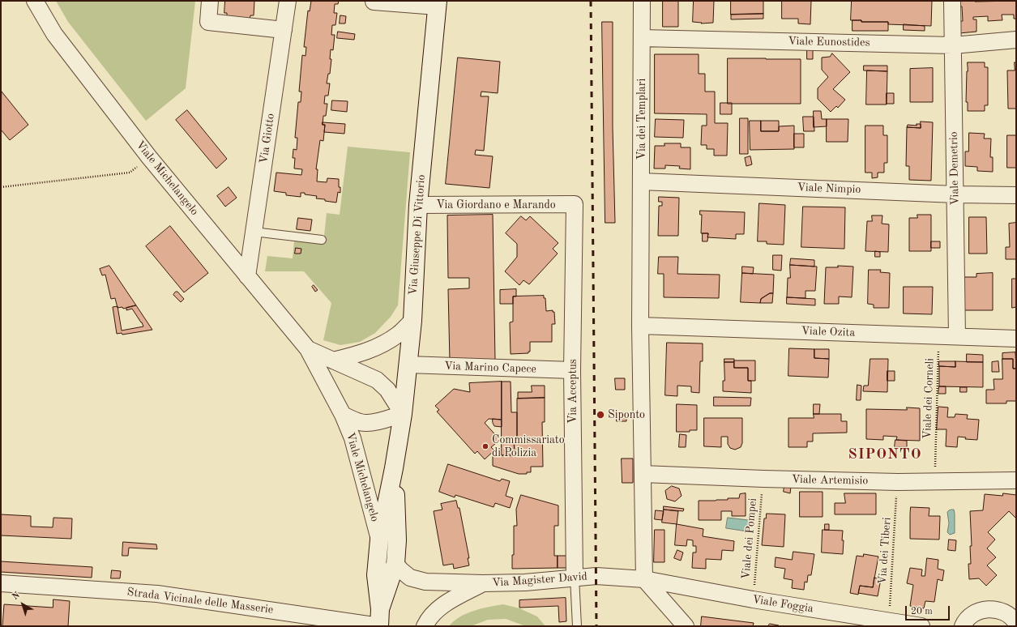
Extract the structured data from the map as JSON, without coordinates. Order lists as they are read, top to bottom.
{
  "streets": {
    "main road": ["Via Giuseppe Di Vittorio"],
    "street": [
      "Viale Eunostides",
      "Via dei Templari",
      "Via Giotto",
      "Viale Demetrio",
      "Viale Michelangelo",
      "Viale Nimpio",
      "Via Giordano e Marando",
      "Viale Ozita",
      "Via Marino Capece",
      "Via Acceptus",
      "Viale Artemisio",
      "Via Magister David",
      "Strada Vicinale delle Masserie",
      "Viale Foggia"
    ],
    "path": ["Viale dei Corneli", "Viale dei Pompei", "Via dei Tiberi"]
  },
  "crossings": [
    ["Viale Eunostides", "Via dei Templari"],
    ["Viale Eunostides", "Viale Demetrio"],
    ["Via dei Templari", "Viale Nimpio"],
    ["Via dei Templari", "Viale Ozita"],
    ["Via dei Templari", "Viale Artemisio"],
    ["Via dei Templari", "Via Magister David"],
    ["Via dei Templari", "Viale Foggia"],
    ["Via Giotto", "Viale Michelangelo"],
    ["Viale Demetrio", "Viale Nimpio"],
    ["Viale Demetrio", "Viale Ozita"],
    ["Viale Michelangelo", "Via Giuseppe Di Vittorio"],
    ["Via Giordano e Marando", "Via Giuseppe Di Vittorio"],
    ["Via Giordano e Marando", "Via Acceptus"],
    ["Via Giuseppe Di Vittorio", "Via Marino Capece"],
    ["Via Giuseppe Di Vittorio", "Via Magister David"],
    ["Via Giuseppe Di Vittorio", "Strada Vicinale delle Masserie"],
    ["Viale Ozita", "Viale dei Corneli"],
    ["Via Marino Capece", "Via Acceptus"],
    ["Via Acceptus", "Via Magister David"],
    ["Viale dei Corneli", "Viale Artemisio"],
    ["Viale Artemisio", "Viale dei Pompei"],
    ["Viale Artemisio", "Via dei Tiberi"],
    ["Viale dei Pompei", "Viale Foggia"],
    ["Via dei Tiberi", "Viale Foggia"],
    ["Via Magister David", "Viale Foggia"]
  ],
  "districts": ["SIPONTO"],
  "places": ["Siponto", "Commissariato di Polizia"],
  "scale_bar": "20 m",
  "north": "top left"
}
